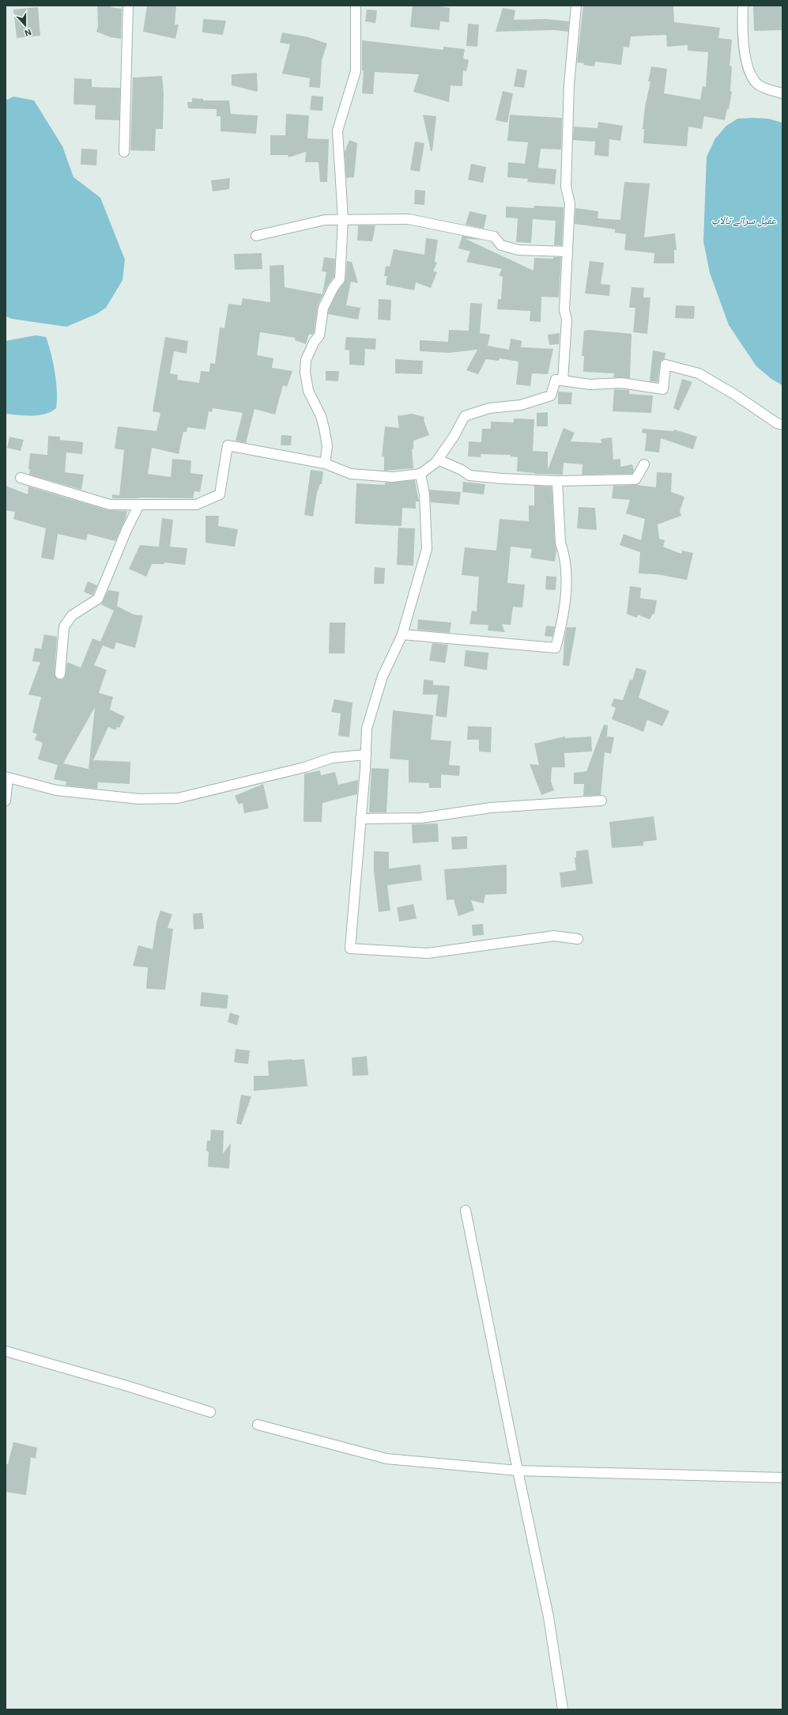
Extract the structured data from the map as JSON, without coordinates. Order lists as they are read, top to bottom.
{
  "water": ["عقیل سرائے تالاب"],
  "north": "bottom"
}
